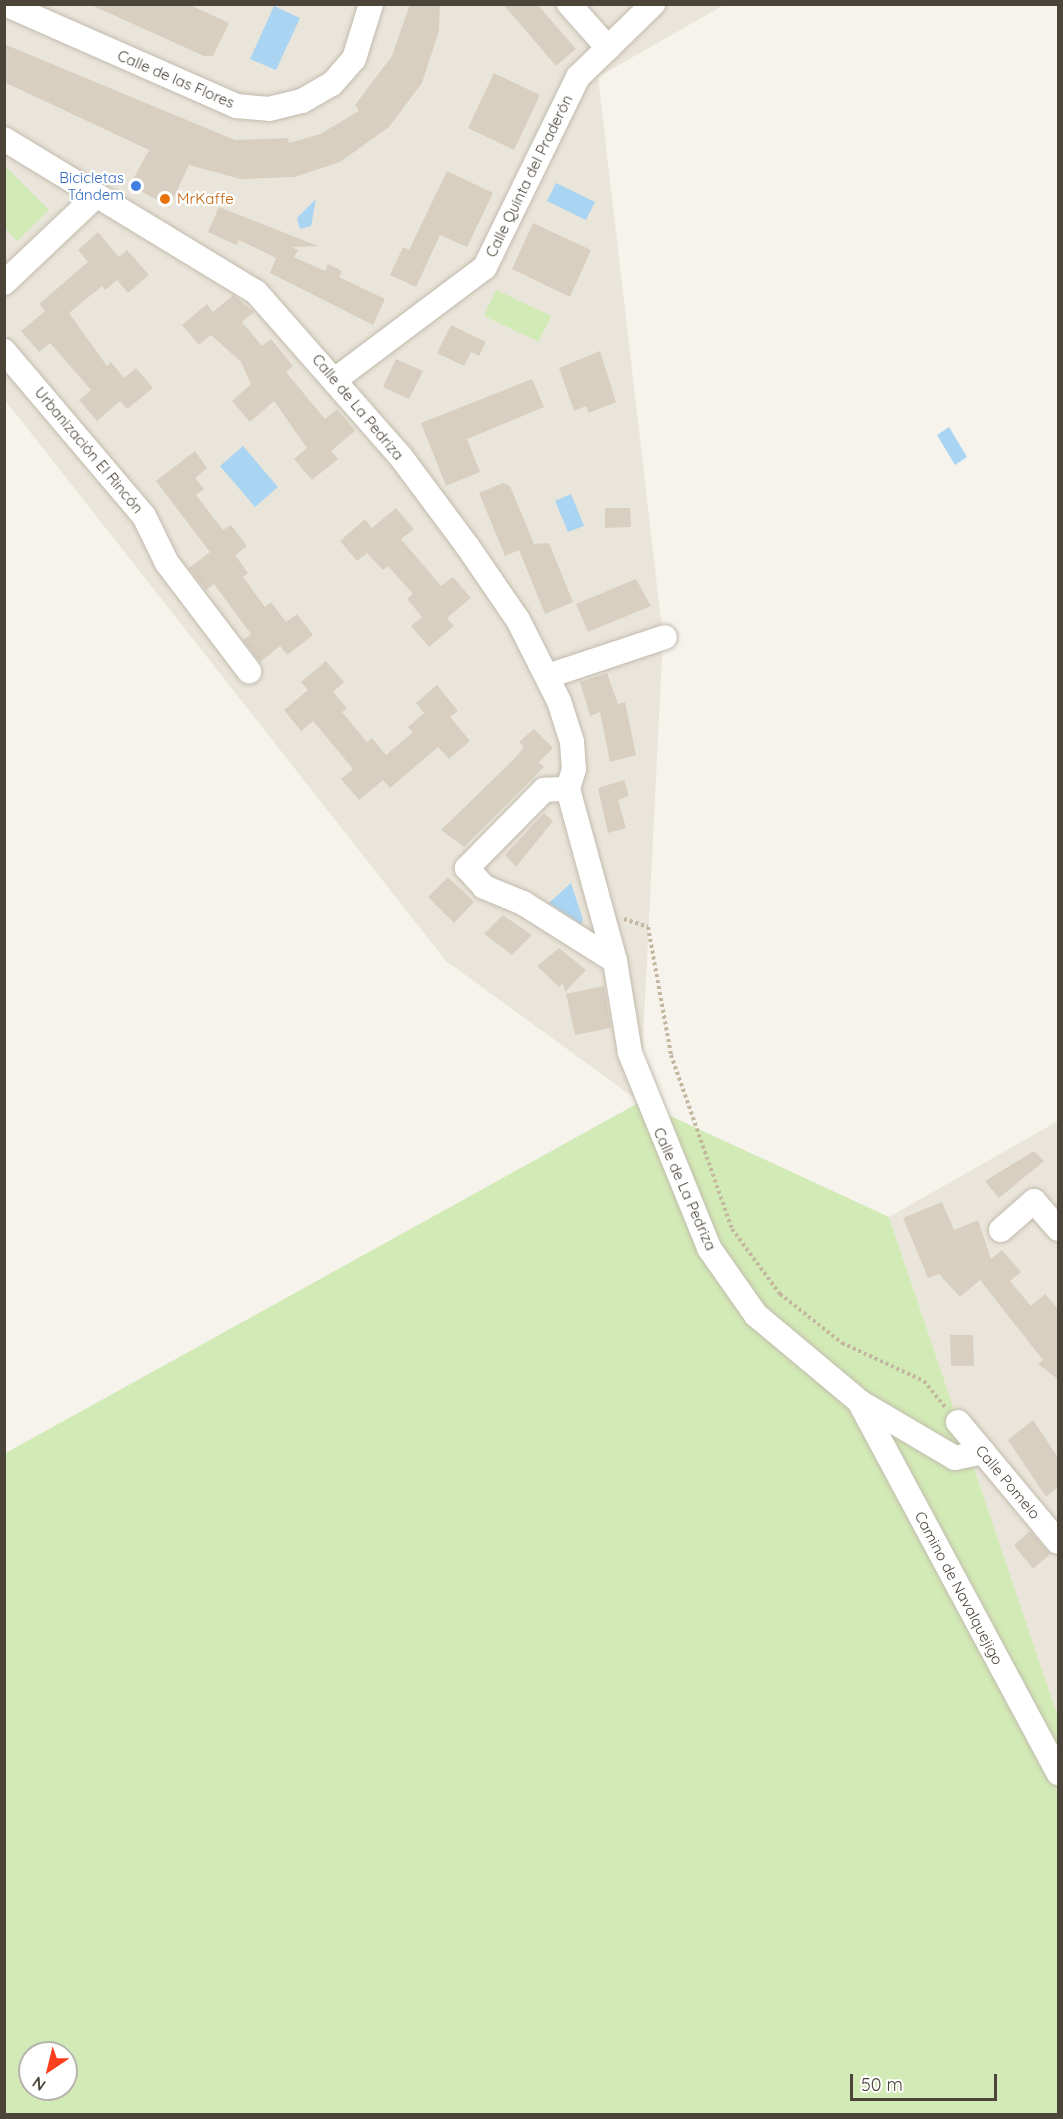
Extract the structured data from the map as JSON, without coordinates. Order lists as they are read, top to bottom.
{
  "streets": {
    "street": [
      "Calle de las Flores",
      "Calle Quinta del Praderón",
      "Calle de La Pedriza",
      "Urbanización El Rincón",
      "Calle Pomelo",
      "Camino de Navalquejigo"
    ]
  },
  "crossings": [
    ["Calle Quinta del Praderón", "Calle de La Pedriza"],
    ["Calle de La Pedriza", "Calle Pomelo"],
    ["Calle de La Pedriza", "Camino de Navalquejigo"]
  ],
  "places": ["Bicicletas Tándem", "MrKaffe"],
  "scale_bar": "50 m",
  "north": "bottom left"
}
